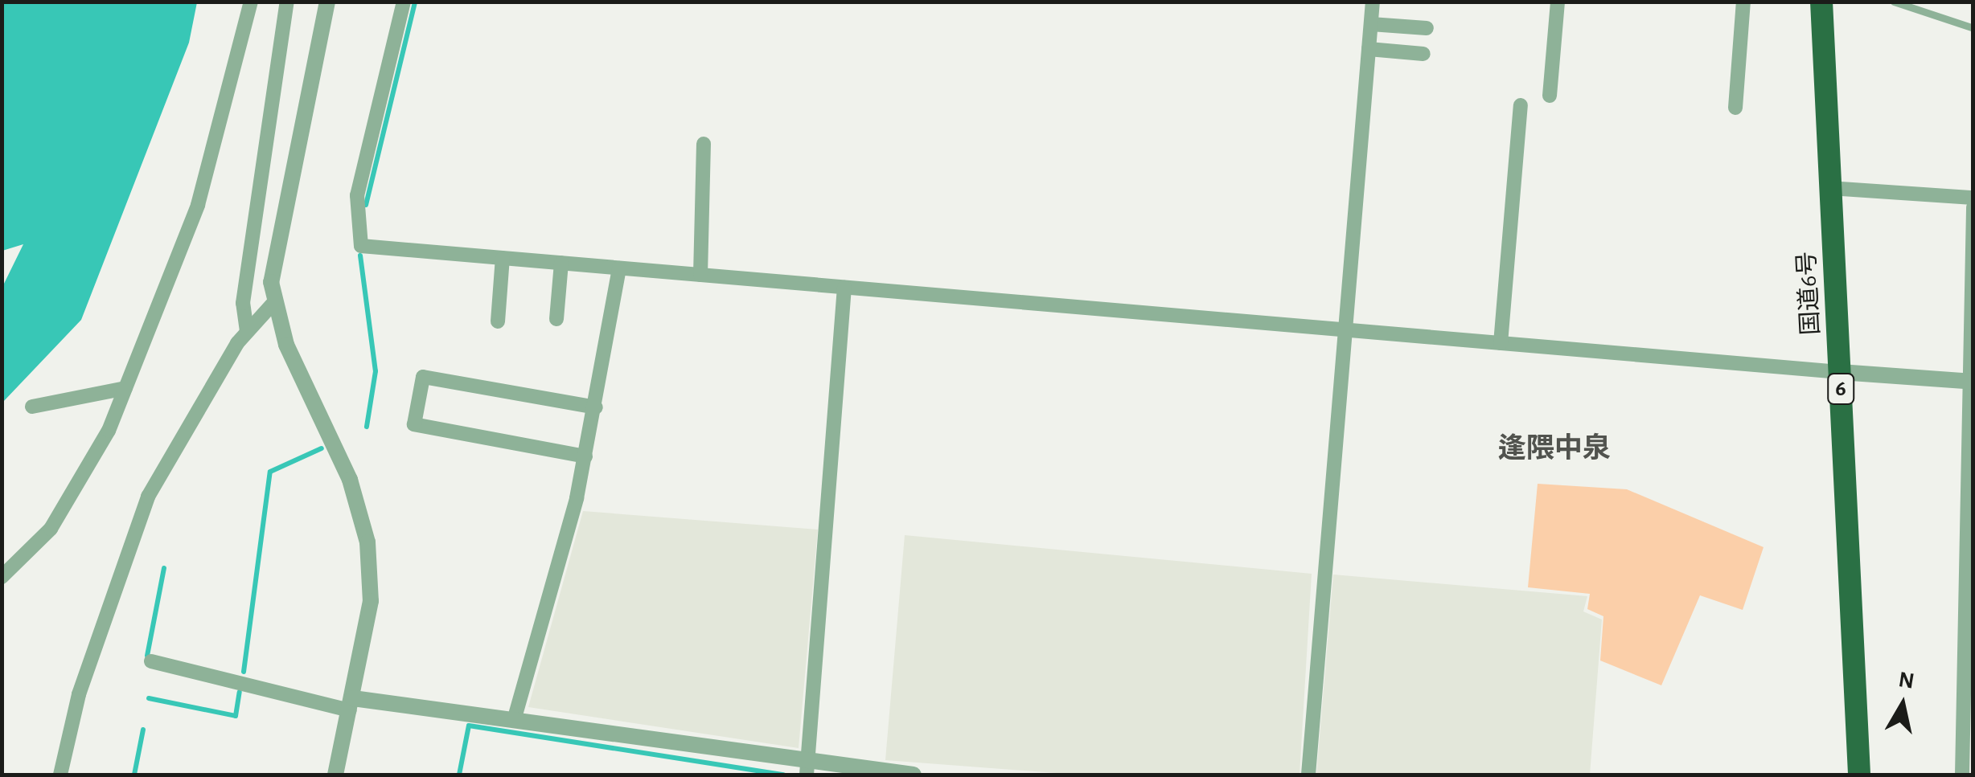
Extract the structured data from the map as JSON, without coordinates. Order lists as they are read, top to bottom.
{
  "streets": {
    "highway": ["国道6号", "6"]
  },
  "districts": ["逢隈中泉"],
  "north": "top"
}
